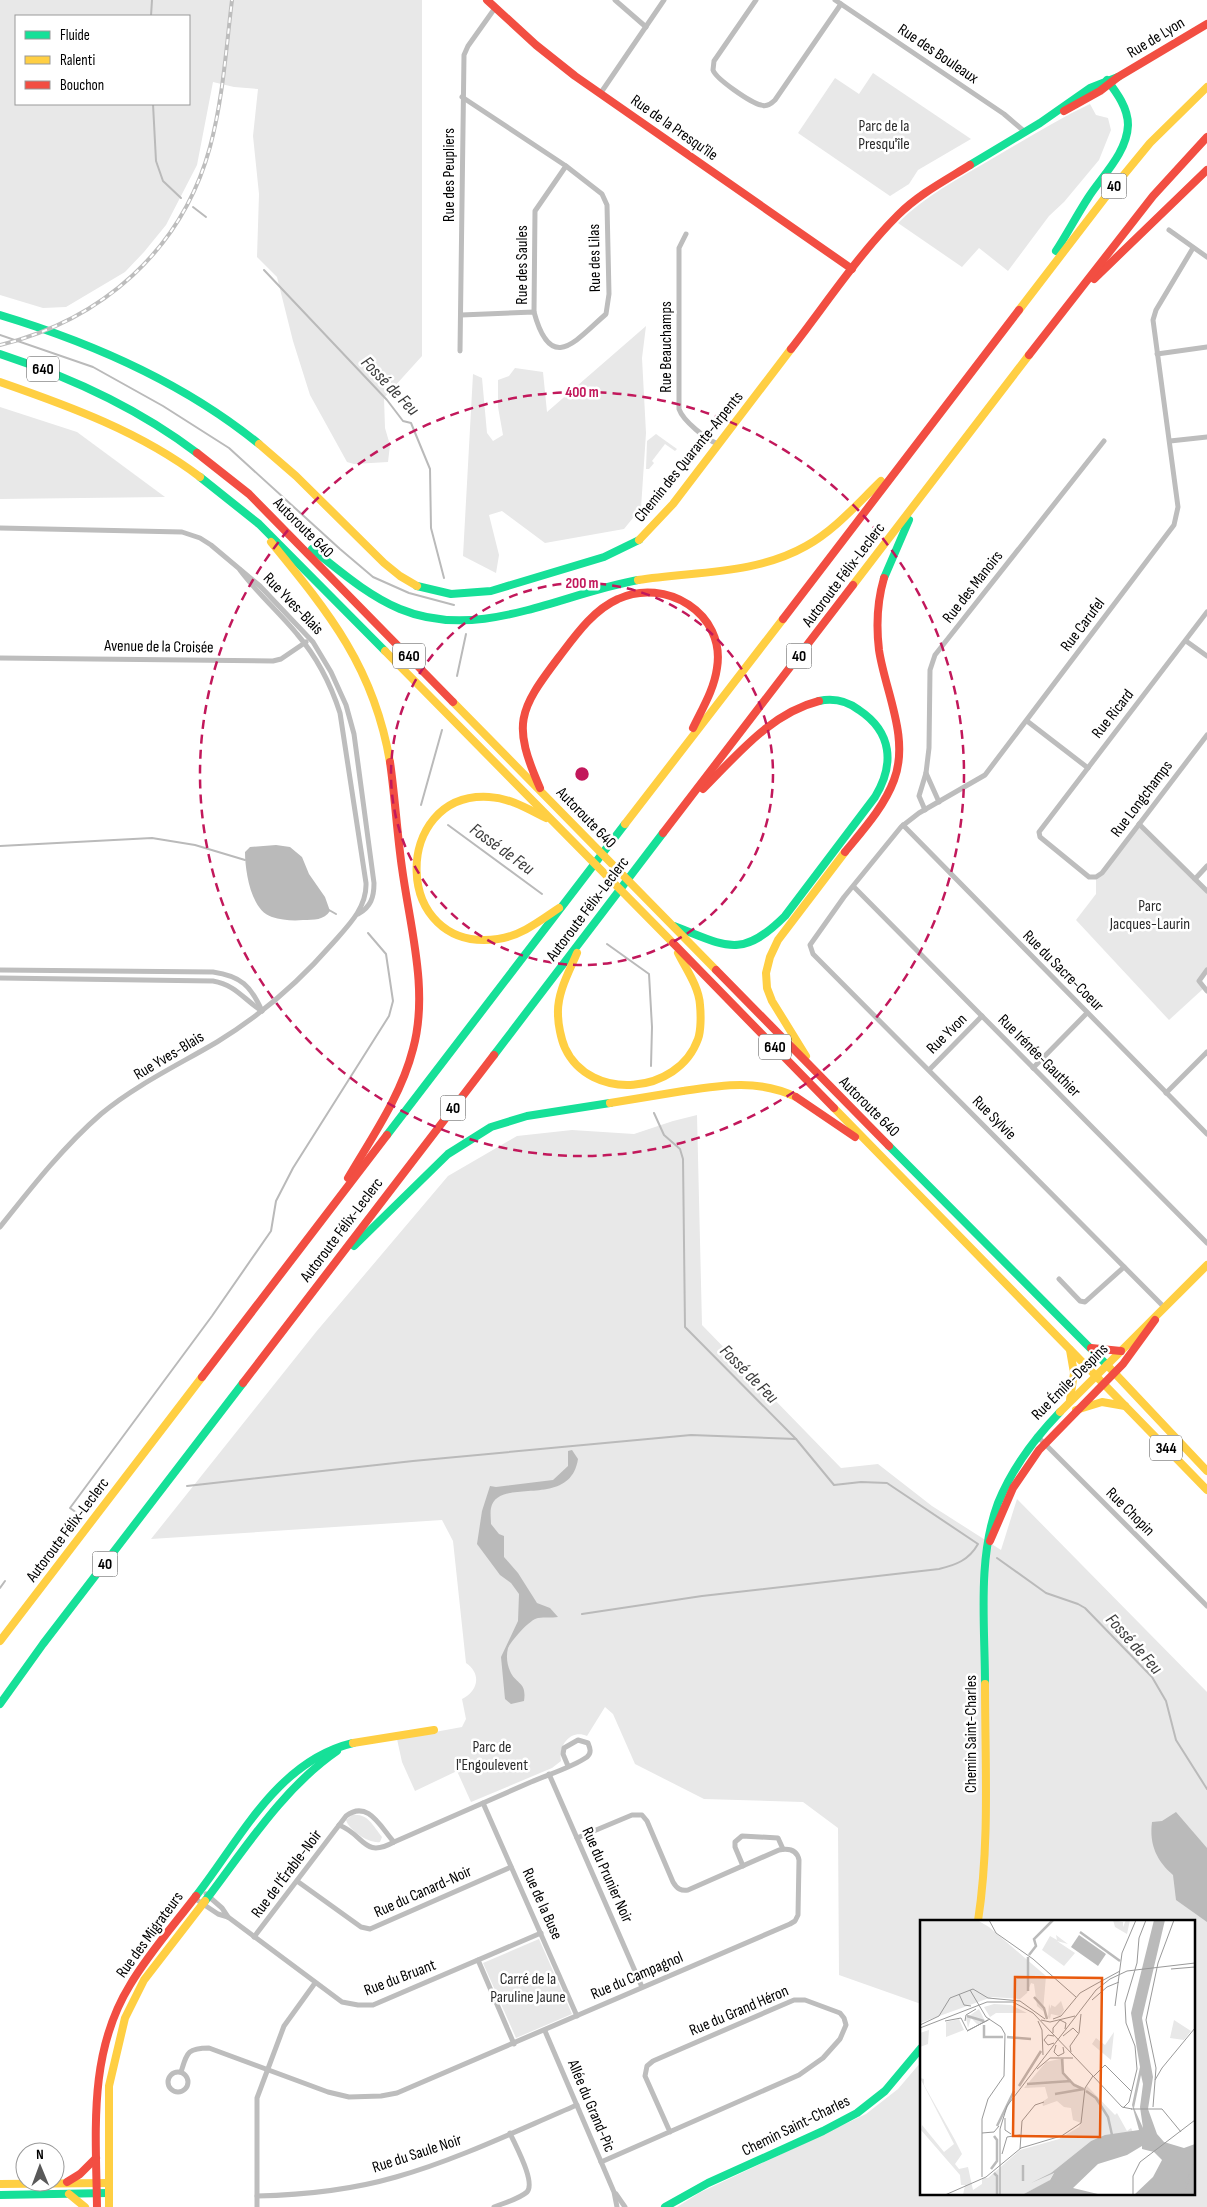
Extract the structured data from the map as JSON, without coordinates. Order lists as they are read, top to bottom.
{
  "streets": {
    "main road": [
      "Rue de Lyon",
      "Rue de la Presqu'île",
      "40",
      "640",
      "Chemin des Quarante-Arpents",
      "Autoroute 640",
      "Autoroute Félix-Leclerc",
      "Rue Émile-Despins",
      "344",
      "Chemin Saint-Charles",
      "Rue des Migrateurs"
    ],
    "street": [
      "Rue des Bouleaux",
      "Rue des Peupliers",
      "Rue des Lilas",
      "Rue des Saules",
      "Rue Beauchamps",
      "Rue des Manoirs",
      "Rue Yves-Blais",
      "Rue Carufel",
      "Avenue de la Croisée",
      "Rue Ricard",
      "Rue Longchamps",
      "Rue du Sacre-Coeur",
      "Rue Yvon",
      "Rue Irénée-Gauthier",
      "Rue Sylvie",
      "Rue Chopin",
      "Rue de l'Érable-Noir",
      "Rue du Prunier Noir",
      "Rue du Canard-Noir",
      "Rue de la Buse",
      "Rue du Campagnol",
      "Rue du Bruant",
      "Rue du Grand Héron",
      "Allée du Grand-Pic",
      "Rue du Saule Noir"
    ]
  },
  "crossings": [
    ["Rue de Lyon", "Rue des Bouleaux"],
    ["Rue de Lyon", "Chemin des Quarante-Arpents"],
    ["Rue des Bouleaux", "Chemin des Quarante-Arpents"],
    ["Rue de la Presqu'île", "Rue des Peupliers"],
    ["Rue de la Presqu'île", "Chemin des Quarante-Arpents"],
    ["Rue des Peupliers", "Rue des Lilas"],
    ["Rue des Lilas", "Rue des Saules"],
    ["Rue Beauchamps", "Chemin des Quarante-Arpents"],
    ["640", "Autoroute 640"],
    ["640", "Rue Émile-Despins"],
    ["640", "344"],
    ["Autoroute 640", "Rue Émile-Despins"],
    ["Rue des Manoirs", "Rue Carufel"],
    ["Rue Yves-Blais", "Avenue de la Croisée"],
    ["Rue Carufel", "Rue du Sacre-Coeur"],
    ["Rue Carufel", "Rue Irénée-Gauthier"],
    ["Rue Carufel", "Rue Sylvie"],
    ["Rue Ricard", "Rue Longchamps"],
    ["Rue Yvon", "Rue Irénée-Gauthier"],
    ["Rue Yvon", "Rue Sylvie"],
    ["Rue Sylvie", "Rue Émile-Despins"],
    ["Rue Émile-Despins", "344"],
    ["Rue Émile-Despins", "Rue Chopin"],
    ["Rue Émile-Despins", "Chemin Saint-Charles"],
    ["Rue de l'Érable-Noir", "Rue du Prunier Noir"],
    ["Rue de l'Érable-Noir", "Rue du Canard-Noir"],
    ["Rue de l'Érable-Noir", "Rue de la Buse"],
    ["Rue de l'Érable-Noir", "Rue du Bruant"],
    ["Rue du Prunier Noir", "Rue du Campagnol"],
    ["Rue du Canard-Noir", "Rue de la Buse"],
    ["Rue de la Buse", "Rue du Campagnol"],
    ["Rue de la Buse", "Rue du Bruant"],
    ["Rue des Migrateurs", "Rue du Bruant"],
    ["Rue du Campagnol", "Allée du Grand-Pic"],
    ["Rue du Grand Héron", "Allée du Grand-Pic"],
    ["Allée du Grand-Pic", "Rue du Saule Noir"]
  ],
  "water": ["Fossé de Feu"],
  "parks": [
    "Parc de la Presqu'île",
    "Parc Jacques-Laurin",
    "Parc de l'Engoulevent",
    "Carré de la Paruline Jaune"
  ],
  "legend": ["Fluide", "Ralenti", "Bouchon"],
  "north": "top",
  "rings": ["400 m", "200 m"]
}
